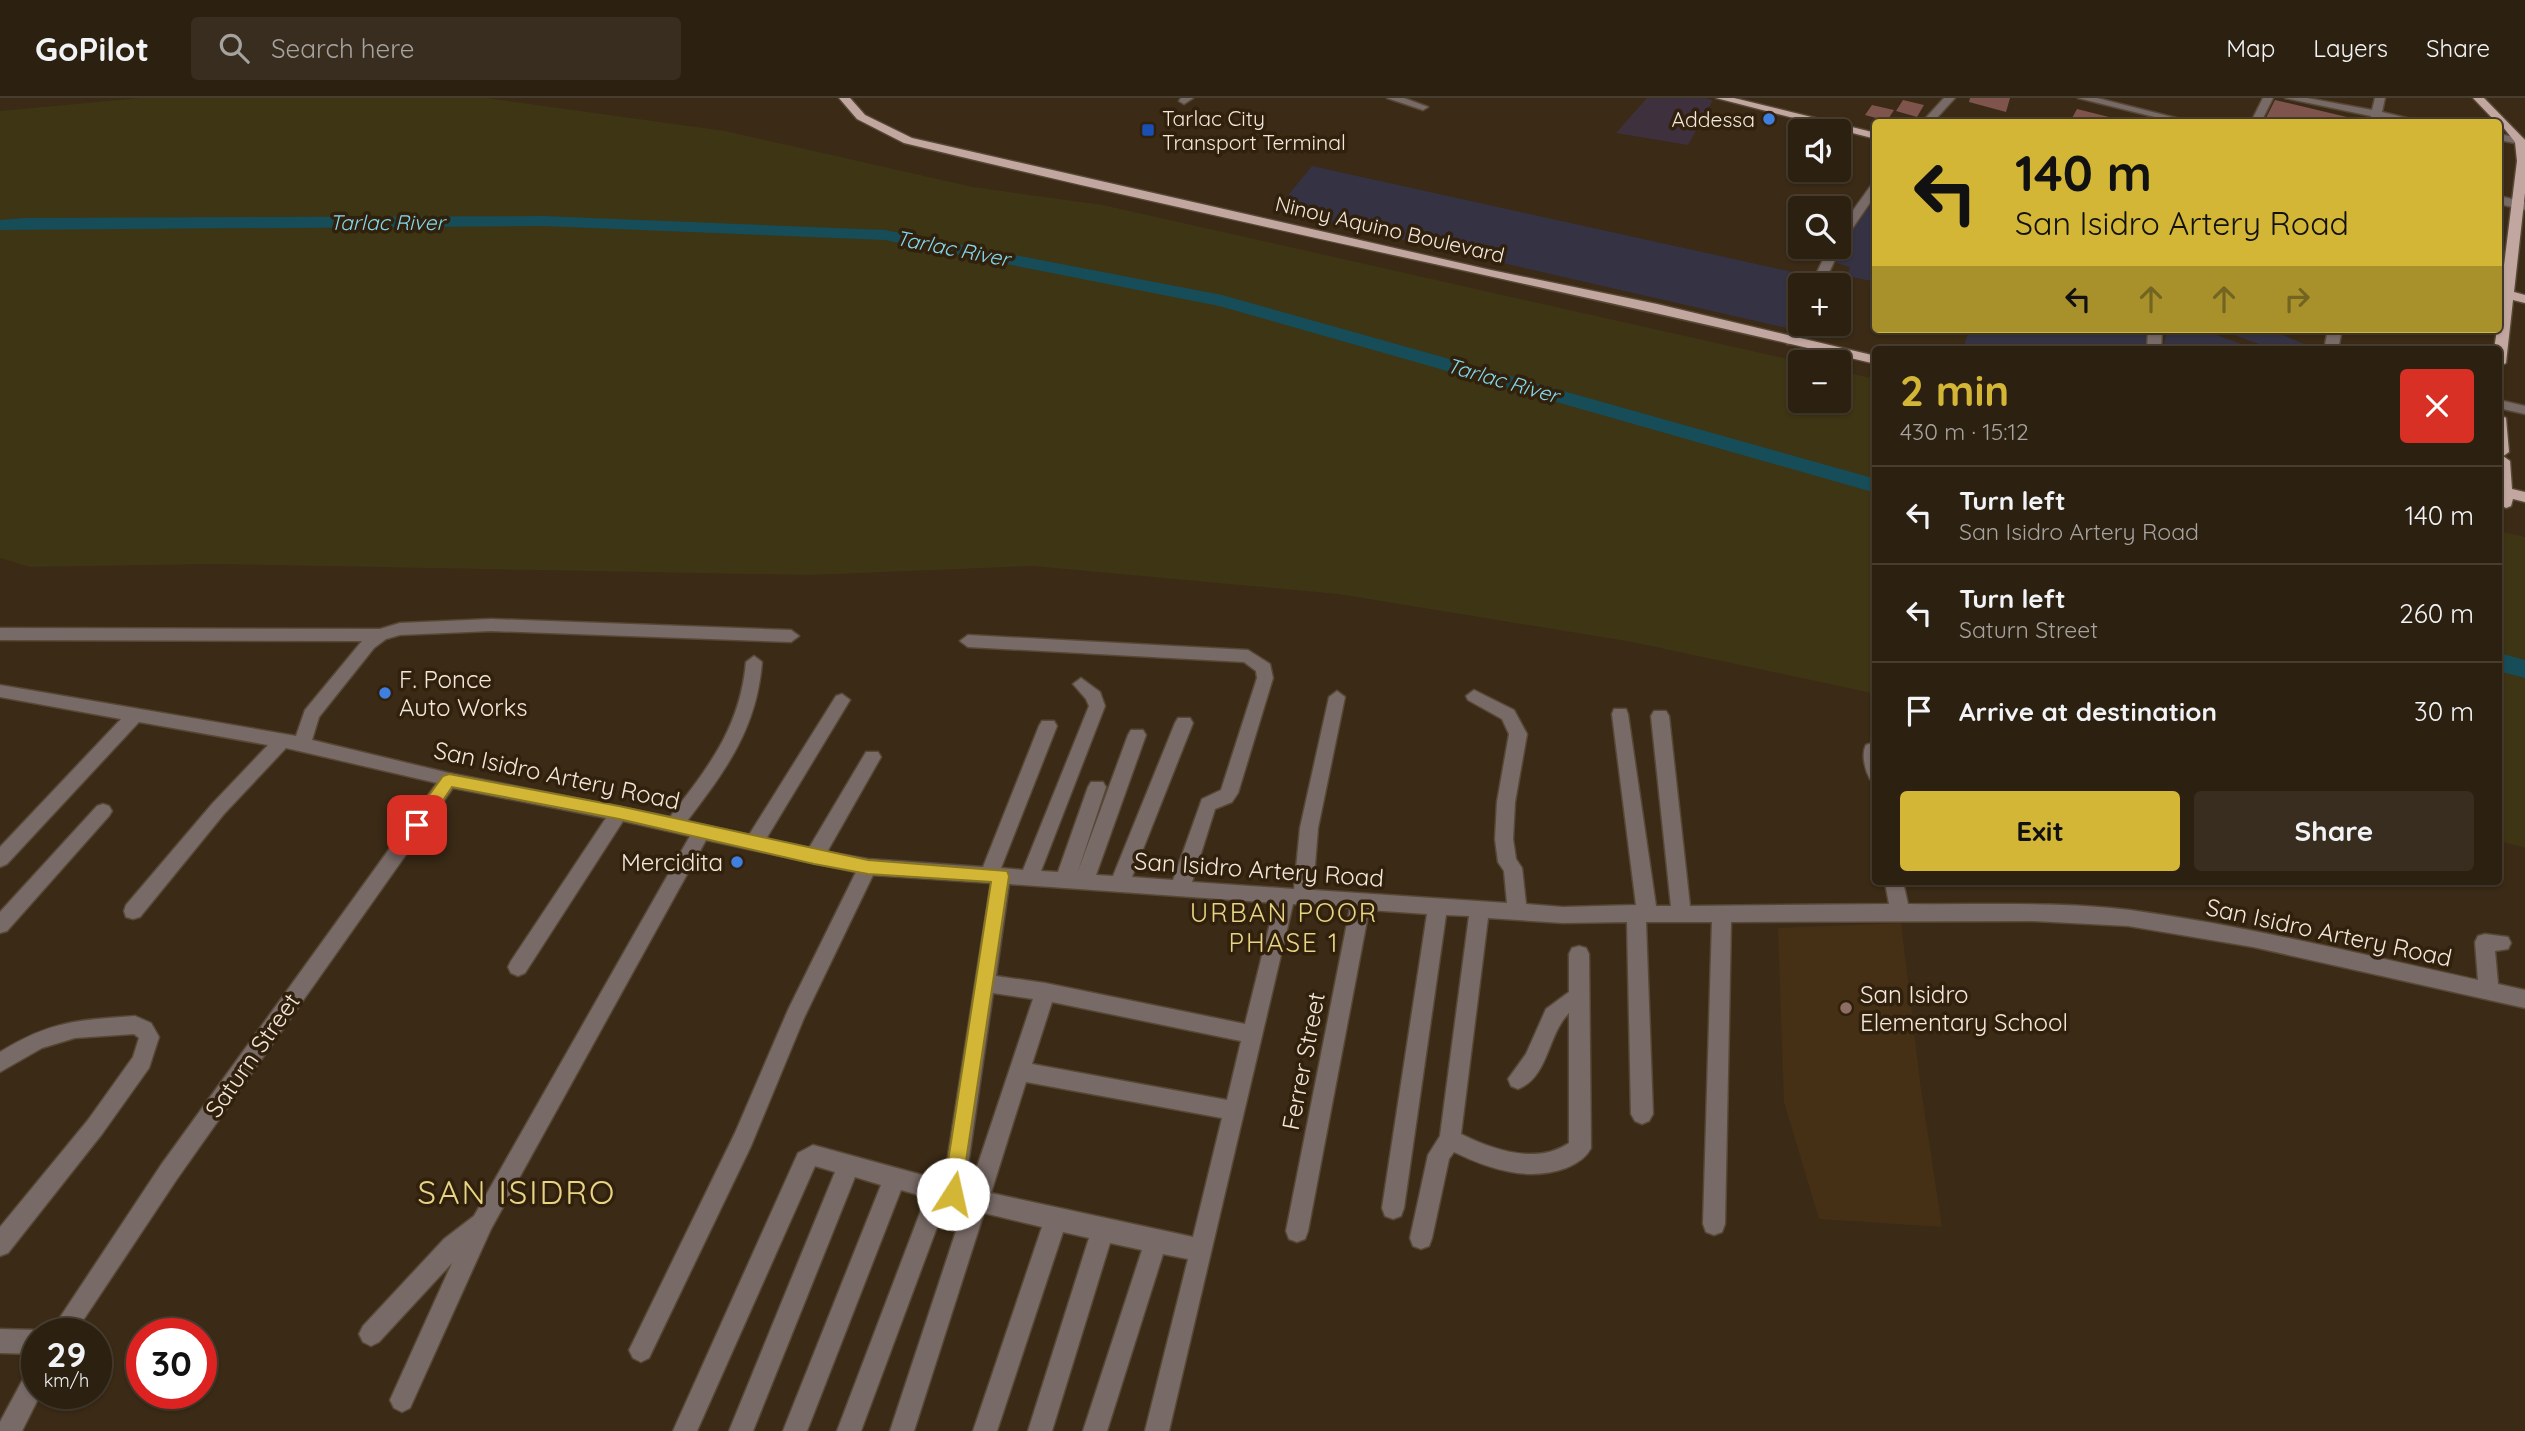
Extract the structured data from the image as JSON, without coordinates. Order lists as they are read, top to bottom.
{
  "streets": {
    "main road": ["Ninoy Aquino Boulevard"],
    "street": ["San Isidro Artery Road", "Saturn Street", "Ferrer Street"]
  },
  "crossings": [
    ["San Isidro Artery Road", "Saturn Street"],
    ["San Isidro Artery Road", "Ferrer Street"]
  ],
  "districts": ["URBAN POOR PHASE 1", "SAN ISIDRO"],
  "water": ["Tarlac River"],
  "places": {
    "other": [
      "Addessa",
      "F. Ponce Auto Works",
      "Mercidita",
      "San Isidro Elementary School"
    ],
    "transit": ["Tarlac City Transport Terminal"]
  },
  "page": {
    "header": "GoPilot",
    "search": "Search here",
    "nav": ["Map", "Layers", "Share"],
    "map_buttons": ["+", "−"],
    "turn": ["140 m", "San Isidro Artery Road"],
    "heading": ["2 min", "430 m · 15:12"],
    "list": [
      {
        "name": "Turn left",
        "note": "San Isidro Artery Road",
        "value": "140 m"
      },
      {
        "name": "Turn left",
        "note": "Saturn Street",
        "value": "260 m"
      },
      {
        "name": "Arrive at destination",
        "value": "30 m"
      }
    ],
    "buttons": ["Exit", "Share"],
    "speed": "29 km/h",
    "limit": "30"
  }
}
